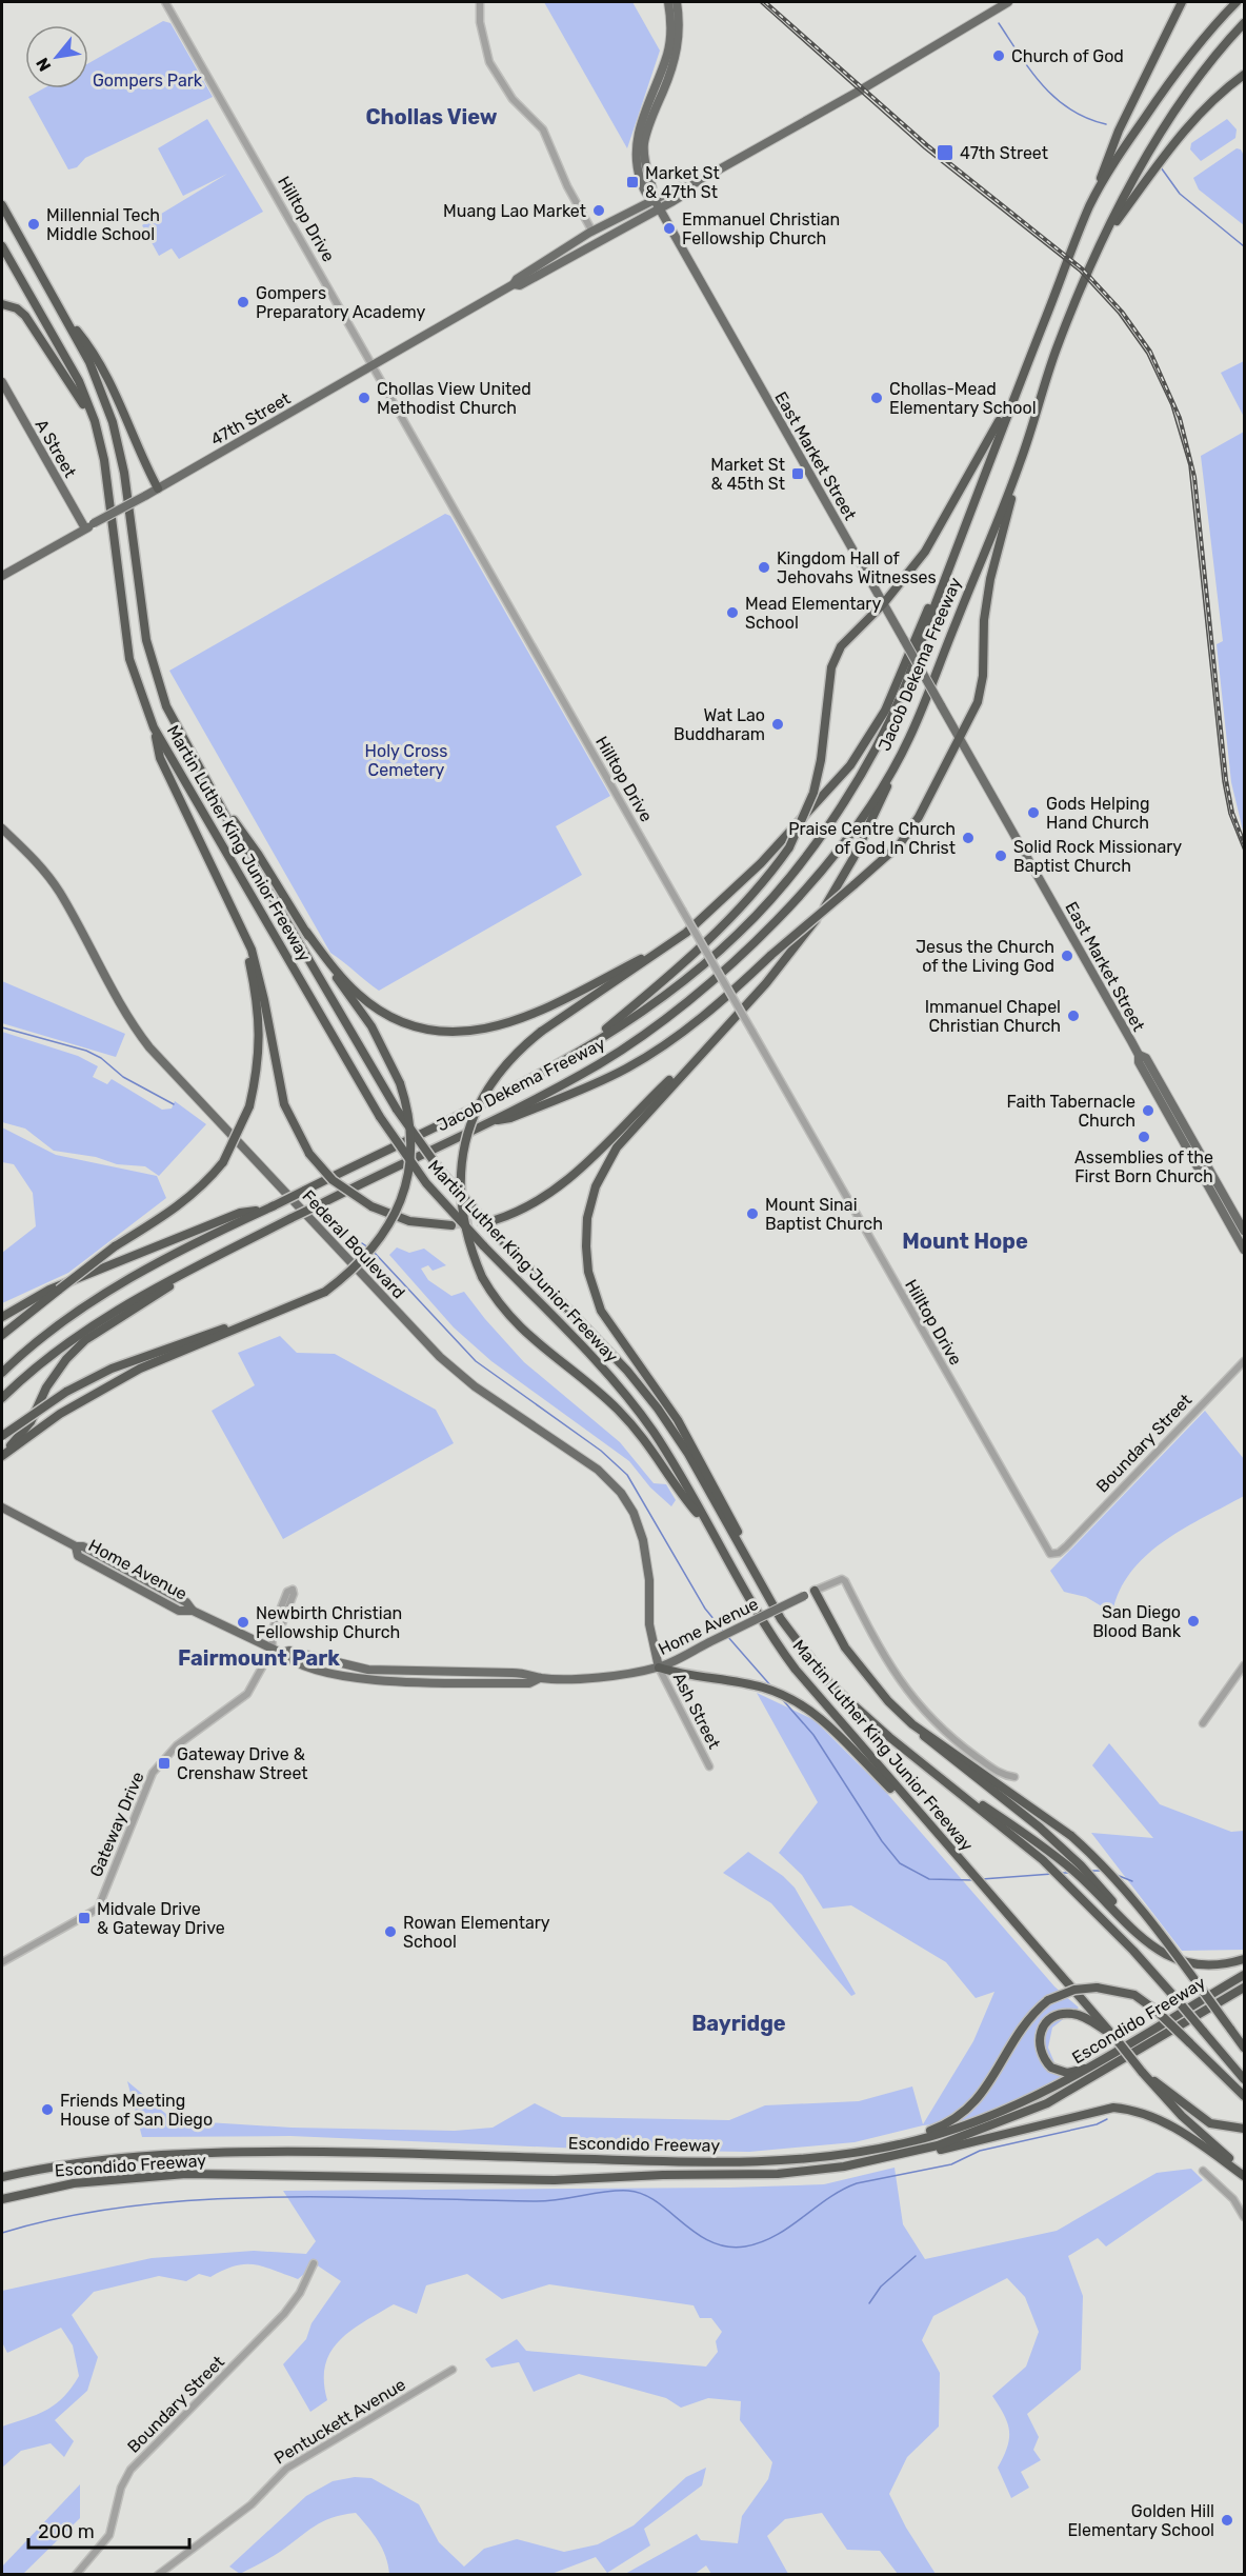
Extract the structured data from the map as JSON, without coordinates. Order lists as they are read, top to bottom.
{
  "streets": {
    "highway": ["Jacob Dekema Freeway", "Martin Luther King Junior Freeway", "Escondido Freeway"],
    "main road": [
      "47th Street",
      "A Street",
      "East Market Street",
      "Federal Boulevard",
      "Home Avenue"
    ],
    "street": [
      "Hilltop Drive",
      "Boundary Street",
      "Ash Street",
      "Gateway Drive",
      "Pentuckett Avenue"
    ]
  },
  "crossings": [
    ["Hilltop Drive", "47th Street"],
    ["Hilltop Drive", "Boundary Street"],
    ["47th Street", "A Street"],
    ["47th Street", "East Market Street"],
    ["Federal Boulevard", "Home Avenue"],
    ["Federal Boulevard", "Ash Street"],
    ["Home Avenue", "Ash Street"],
    ["Home Avenue", "Gateway Drive"]
  ],
  "districts": [
    "Chollas View",
    "Mount Hope",
    "Fairmount Park",
    "Bayridge"
  ],
  "parks": ["Gompers Park", "Holy Cross Cemetery"],
  "places": {
    "other": [
      "Church of God",
      "Muang Lao Market",
      "Millennial Tech Middle School",
      "Emmanuel Christian Fellowship Church",
      "Gompers Preparatory Academy",
      "Chollas View United Methodist Church",
      "Chollas-Mead Elementary School",
      "Kingdom Hall of Jehovahs Witnesses",
      "Mead Elementary School",
      "Wat Lao Buddharam",
      "Gods Helping Hand Church",
      "Praise Centre Church of God In Christ",
      "Solid Rock Missionary Baptist Church",
      "Jesus the Church of the Living God",
      "Immanuel Chapel Christian Church",
      "Faith Tabernacle Church",
      "Assemblies of the First Born Church",
      "Mount Sinai Baptist Church",
      "San Diego Blood Bank",
      "Newbirth Christian Fellowship Church",
      "Rowan Elementary School",
      "Friends Meeting House of San Diego",
      "Golden Hill Elementary School"
    ],
    "transit": [
      "47th Street",
      "Market St & 47th St",
      "Market St & 45th St",
      "Gateway Drive & Crenshaw Street",
      "Midvale Drive & Gateway Drive"
    ]
  },
  "scale_bar": "200 m",
  "north": "bottom left"
}
